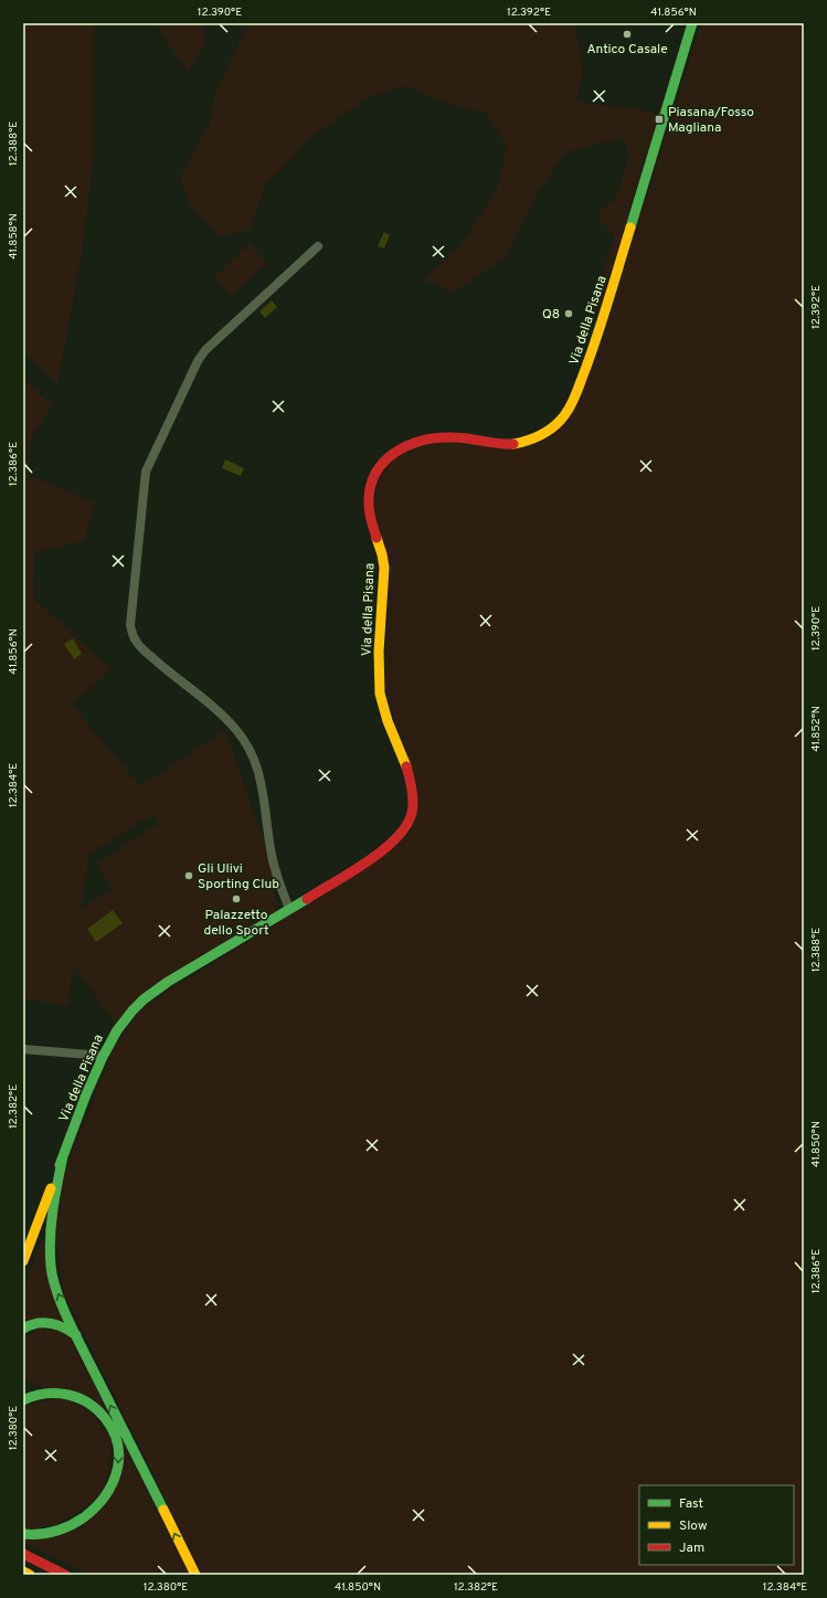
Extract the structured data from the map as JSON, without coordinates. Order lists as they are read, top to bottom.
{
  "streets": {
    "main road": ["Via della Pisana"]
  },
  "places": {
    "other": [
      "Antico Casale",
      "Q8",
      "Gli Ulivi Sporting Club",
      "Palazzetto dello Sport"
    ],
    "transit": ["Piasana/Fosso Magliana"]
  },
  "legend": ["Fast", "Slow", "Jam"],
  "coordinates": [
    "12.390°E",
    "12.392°E",
    "41.856°N",
    "12.388°E",
    "41.858°N",
    "12.386°E",
    "41.852°N",
    "12.384°E",
    "12.382°E",
    "41.850°N",
    "12.380°E"
  ]
}
